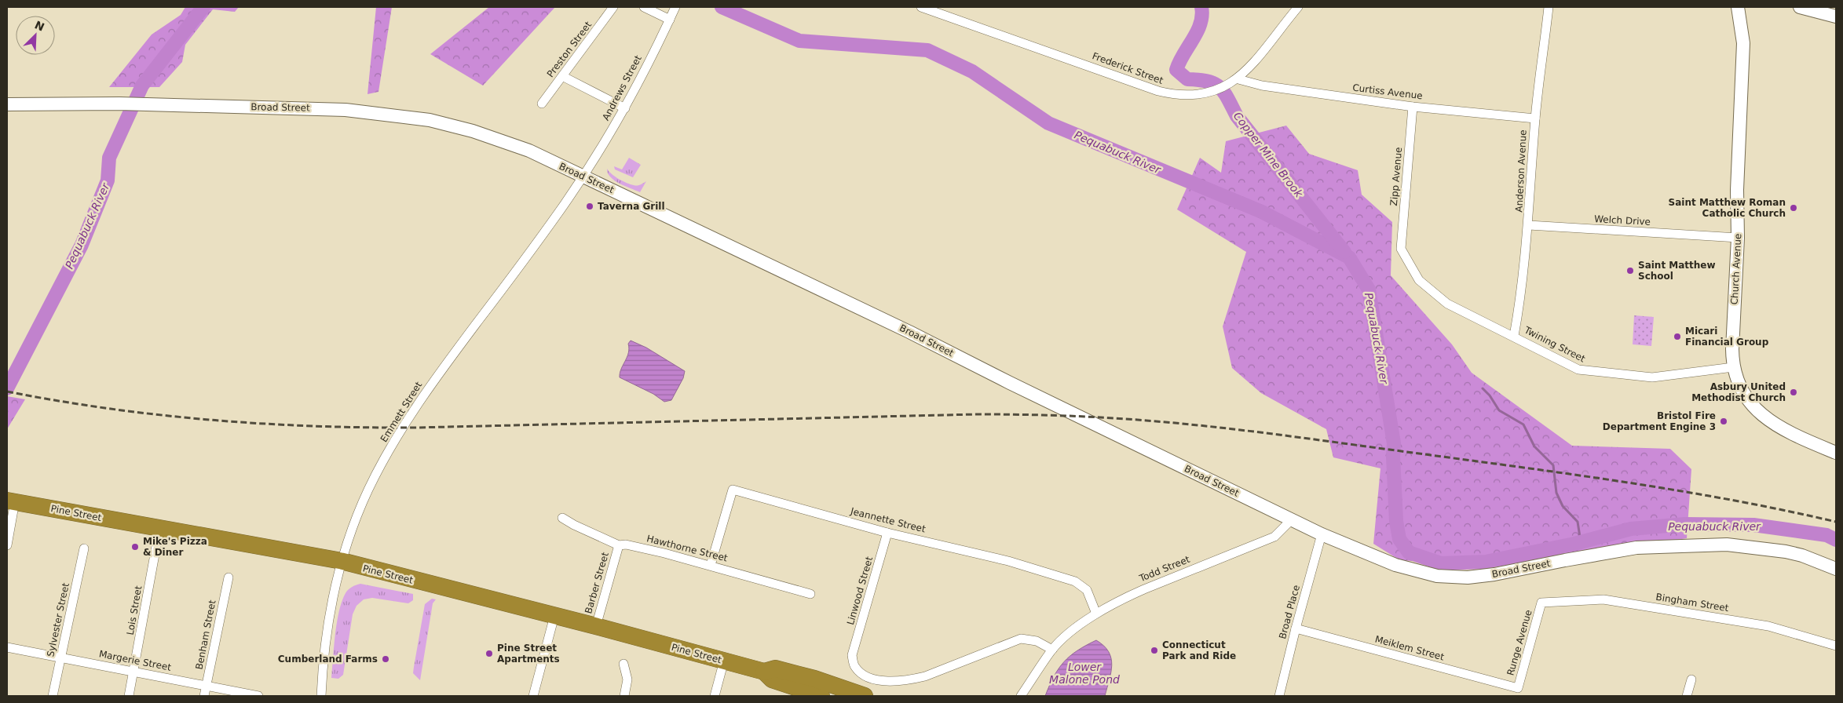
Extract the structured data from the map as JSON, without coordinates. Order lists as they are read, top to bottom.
{
  "streets": {
    "highway": ["Pine Street"],
    "main road": ["Broad Street", "Church Avenue"],
    "street": [
      "Preston Street",
      "Frederick Street",
      "Andrews Street",
      "Curtiss Avenue",
      "Anderson Avenue",
      "Zipp Avenue",
      "Welch Drive",
      "Twining Street",
      "Emmett Street",
      "Jeannette Street",
      "Hawthorne Street",
      "Todd Street",
      "Barber Street",
      "Linwood Street",
      "Bingham Street",
      "Lois Street",
      "Broad Place",
      "Sylvester Street",
      "Benham Street",
      "Runge Avenue",
      "Meiklem Street",
      "Margerie Street"
    ]
  },
  "crossings": [
    ["Frederick Street", "Curtiss Avenue"],
    ["Andrews Street", "Broad Street"],
    ["Andrews Street", "Emmett Street"],
    ["Curtiss Avenue", "Anderson Avenue"],
    ["Curtiss Avenue", "Zipp Avenue"],
    ["Broad Street", "Emmett Street"],
    ["Broad Street", "Todd Street"],
    ["Broad Street", "Broad Place"],
    ["Anderson Avenue", "Welch Drive"],
    ["Anderson Avenue", "Twining Street"],
    ["Zipp Avenue", "Twining Street"],
    ["Welch Drive", "Church Avenue"],
    ["Church Avenue", "Twining Street"],
    ["Emmett Street", "Pine Street"],
    ["Pine Street", "Barber Street"],
    ["Pine Street", "Lois Street"],
    ["Jeannette Street", "Hawthorne Street"],
    ["Jeannette Street", "Todd Street"],
    ["Jeannette Street", "Linwood Street"],
    ["Hawthorne Street", "Barber Street"],
    ["Todd Street", "Linwood Street"],
    ["Bingham Street", "Runge Avenue"],
    ["Lois Street", "Margerie Street"],
    ["Broad Place", "Meiklem Street"],
    ["Sylvester Street", "Margerie Street"],
    ["Benham Street", "Margerie Street"],
    ["Runge Avenue", "Meiklem Street"]
  ],
  "water": ["Pequabuck River", "Copper Mine Brook", "Lower Malone Pond"],
  "places": [
    "Taverna Grill",
    "Saint Matthew Roman Catholic Church",
    "Saint Matthew School",
    "Micari Financial Group",
    "Asbury United Methodist Church",
    "Bristol Fire Department Engine 3",
    "Mike's Pizza & Diner",
    "Connecticut Park and Ride",
    "Pine Street Apartments",
    "Cumberland Farms"
  ],
  "north": "top right"
}
